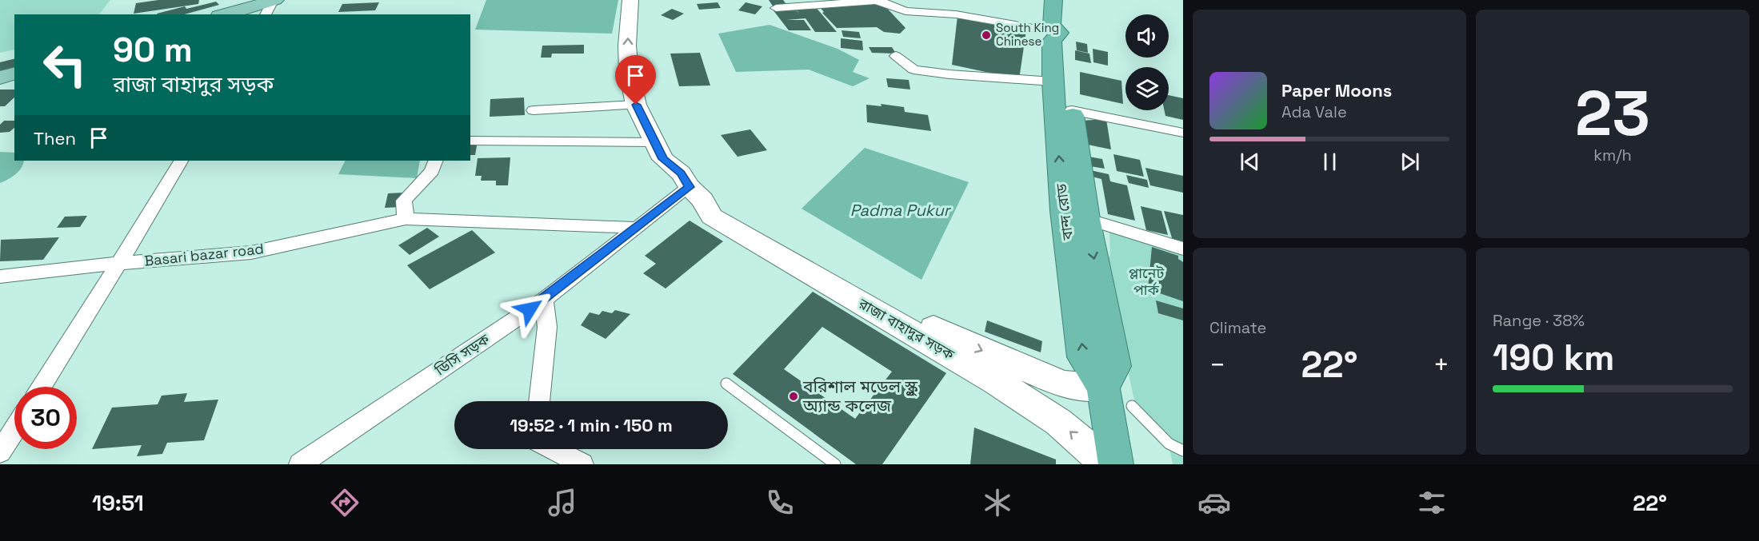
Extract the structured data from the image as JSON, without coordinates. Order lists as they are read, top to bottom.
{
  "streets": {
    "highway": ["বান্দ রোড"],
    "main road": ["রাজা বাহাদুর সড়ক"],
    "street": ["Basari bazar road", "ডিসি সড়ক"]
  },
  "crossings": [
    ["বান্দ রোড", "রাজা বাহাদুর সড়ক"],
    ["Basari bazar road", "ডিসি সড়ক"],
    ["রাজা বাহাদুর সড়ক", "ডিসি সড়ক"]
  ],
  "water": ["Padma Pukur"],
  "parks": ["প্লানেট পার্ক"],
  "places": ["South King Chinese", "বরিশাল মডেল স্কুল অ্যান্ড কলেজ"],
  "page": {
    "tile": [
      ["23", "km/h"],
      "Climate",
      ["Range · 38%", "190 km"]
    ],
    "turn": ["90 m", "রাজা বাহাদুর সড়ক"],
    "song": ["Paper Moons", "Ada Vale"],
    "then": "Then",
    "heat": ["−", "22°", "+"],
    "limit": "30",
    "trip": "19:52 · 1 min · 150 m",
    "tabs": ["19:51", "22°"]
  }
}
